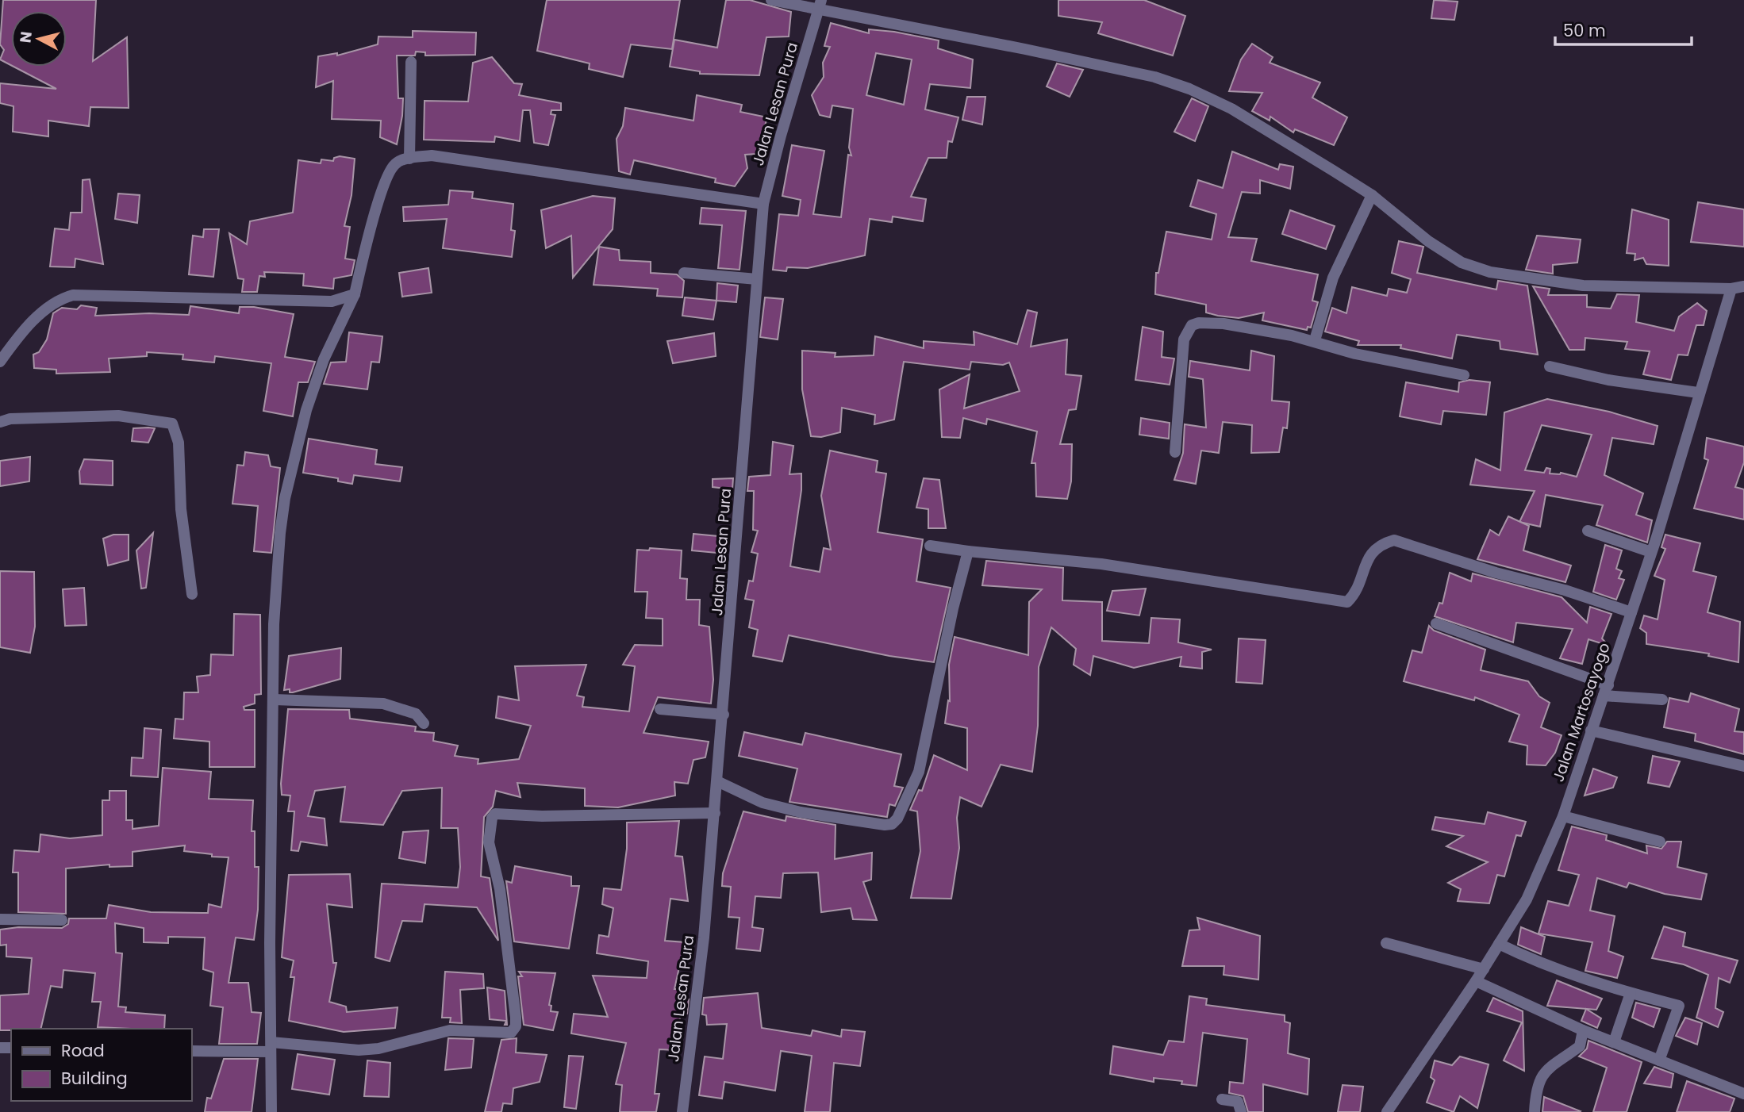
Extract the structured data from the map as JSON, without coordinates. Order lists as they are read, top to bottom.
{
  "streets": {
    "street": ["Jalan Lesan Pura", "Jalan Martosayogo"]
  },
  "legend": ["Road", "Building"],
  "scale_bar": "50 m",
  "north": "left"
}
